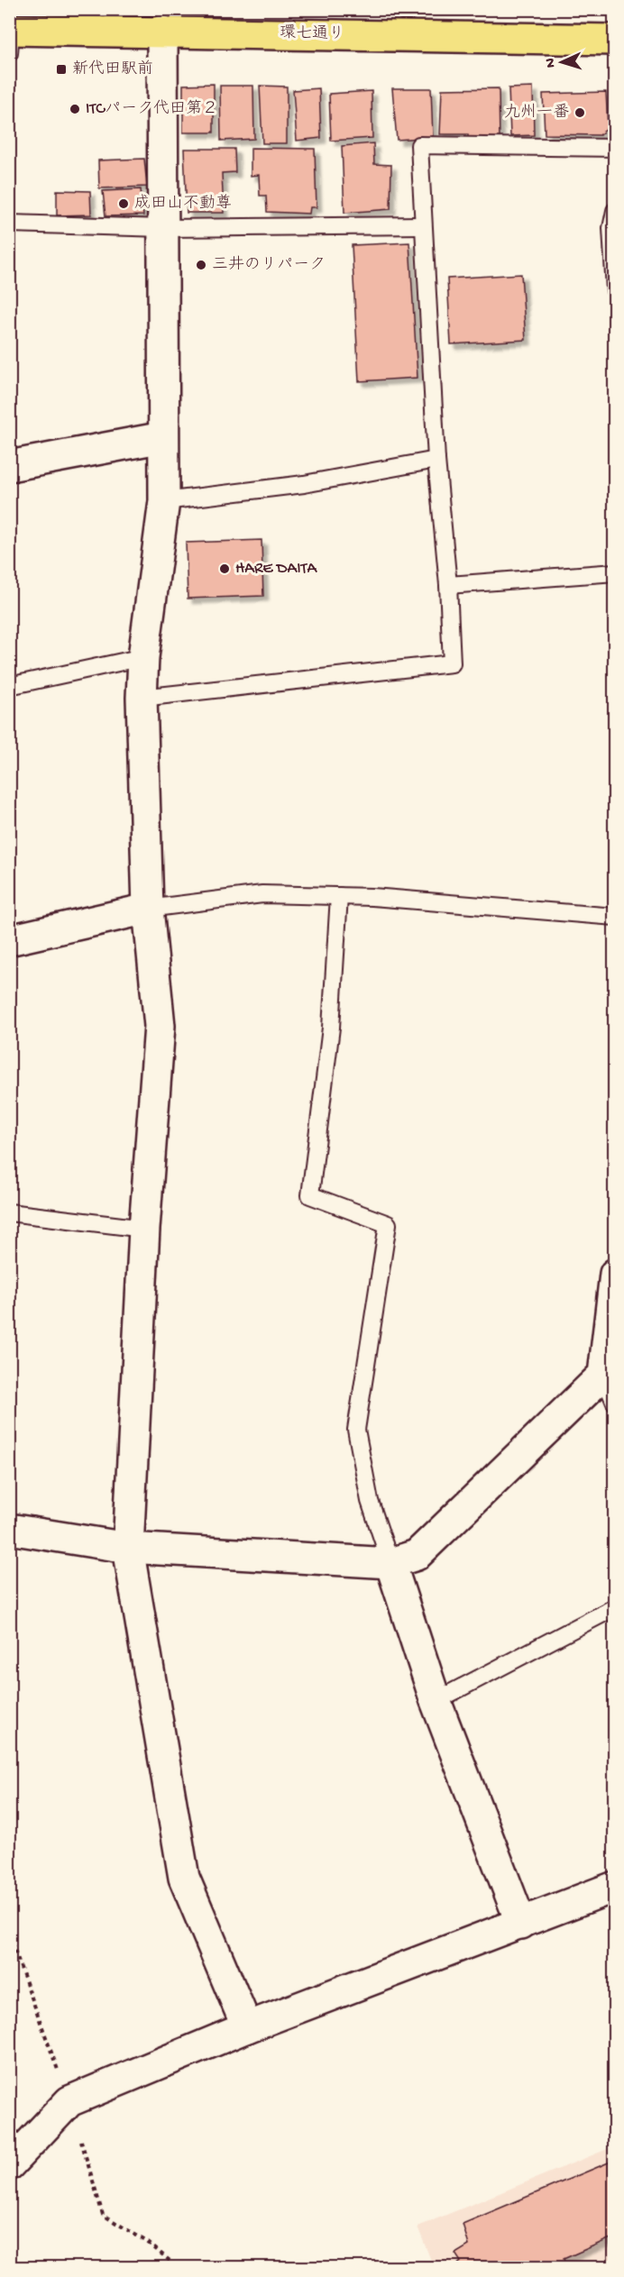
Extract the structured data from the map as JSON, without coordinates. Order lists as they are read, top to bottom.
{
  "streets": {
    "main road": ["環七通り"]
  },
  "places": {
    "transit": ["新代田駅前"],
    "other": [
      "ITCパーク代田第２",
      "九州一番",
      "成田山不動尊",
      "三井のリパーク",
      "HARE DAITA"
    ]
  },
  "north": "left"
}
